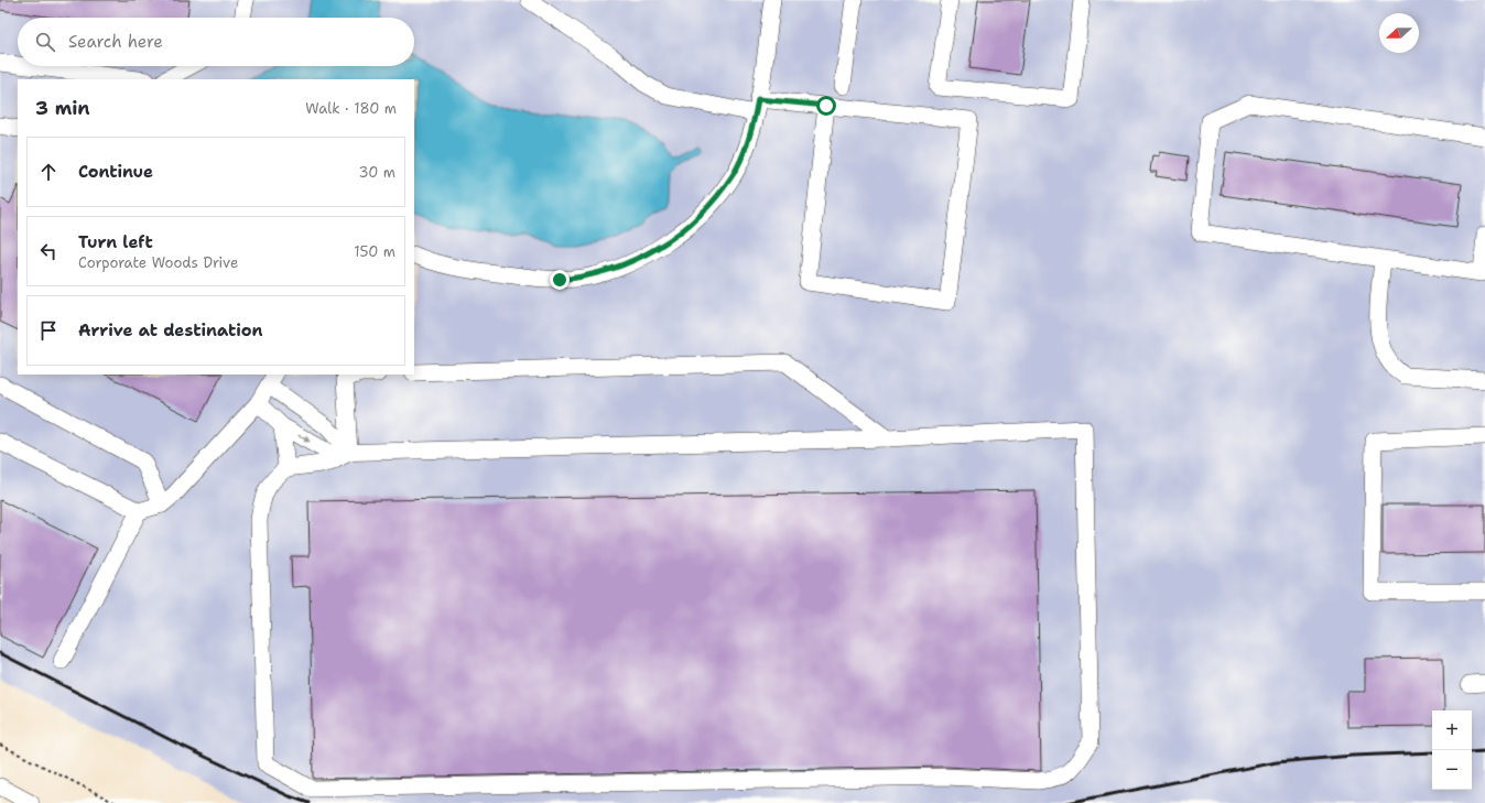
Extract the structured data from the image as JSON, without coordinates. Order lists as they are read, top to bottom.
{
  "north": "left",
  "page": {
    "search": "Search here",
    "heading": ["3 min", "Walk · 180 m"],
    "list": [
      ["Continue", "30 m"],
      ["Turn left", "Corporate Woods Drive", "150 m"],
      "Arrive at destination"
    ],
    "map_buttons": ["+", "−"]
  }
}
